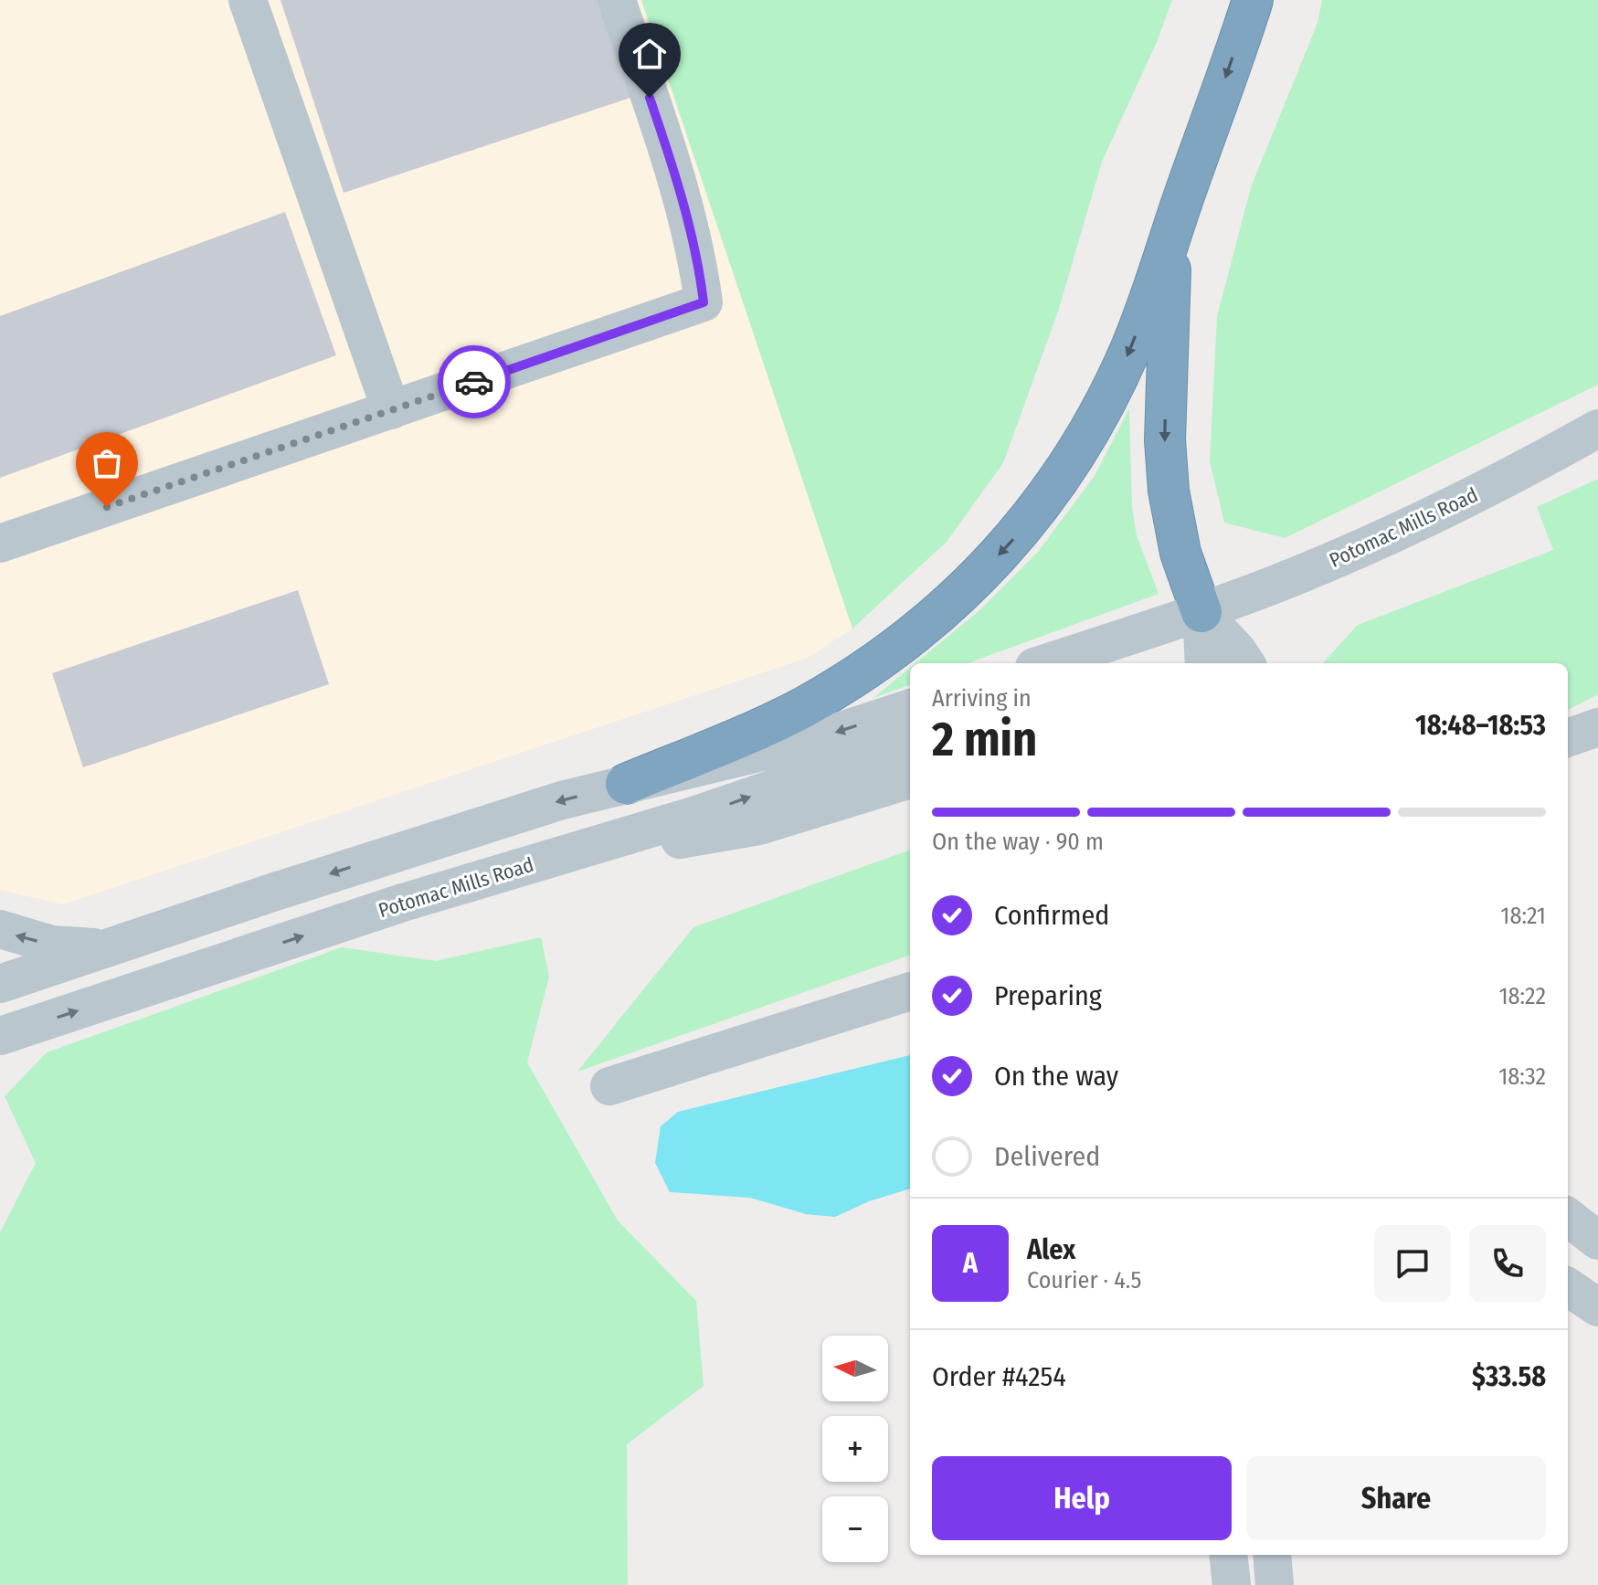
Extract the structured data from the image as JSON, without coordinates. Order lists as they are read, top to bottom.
{
  "streets": {
    "street": ["Potomac Mills Road"]
  },
  "north": "left",
  "page": {
    "heading": ["2 min", "Arriving in", "18:48–18:53"],
    "panel": [
      "Alex",
      "Courier · 4.5",
      "Order #4254",
      "$33.58"
    ],
    "bar": "On the way · 90 m",
    "list": [
      ["Confirmed", "18:21"],
      ["Preparing", "18:22"],
      ["On the way", "18:32"],
      "Delivered"
    ],
    "round": "A",
    "map_buttons": ["+", "−"],
    "buttons": ["Help", "Share"]
  }
}
